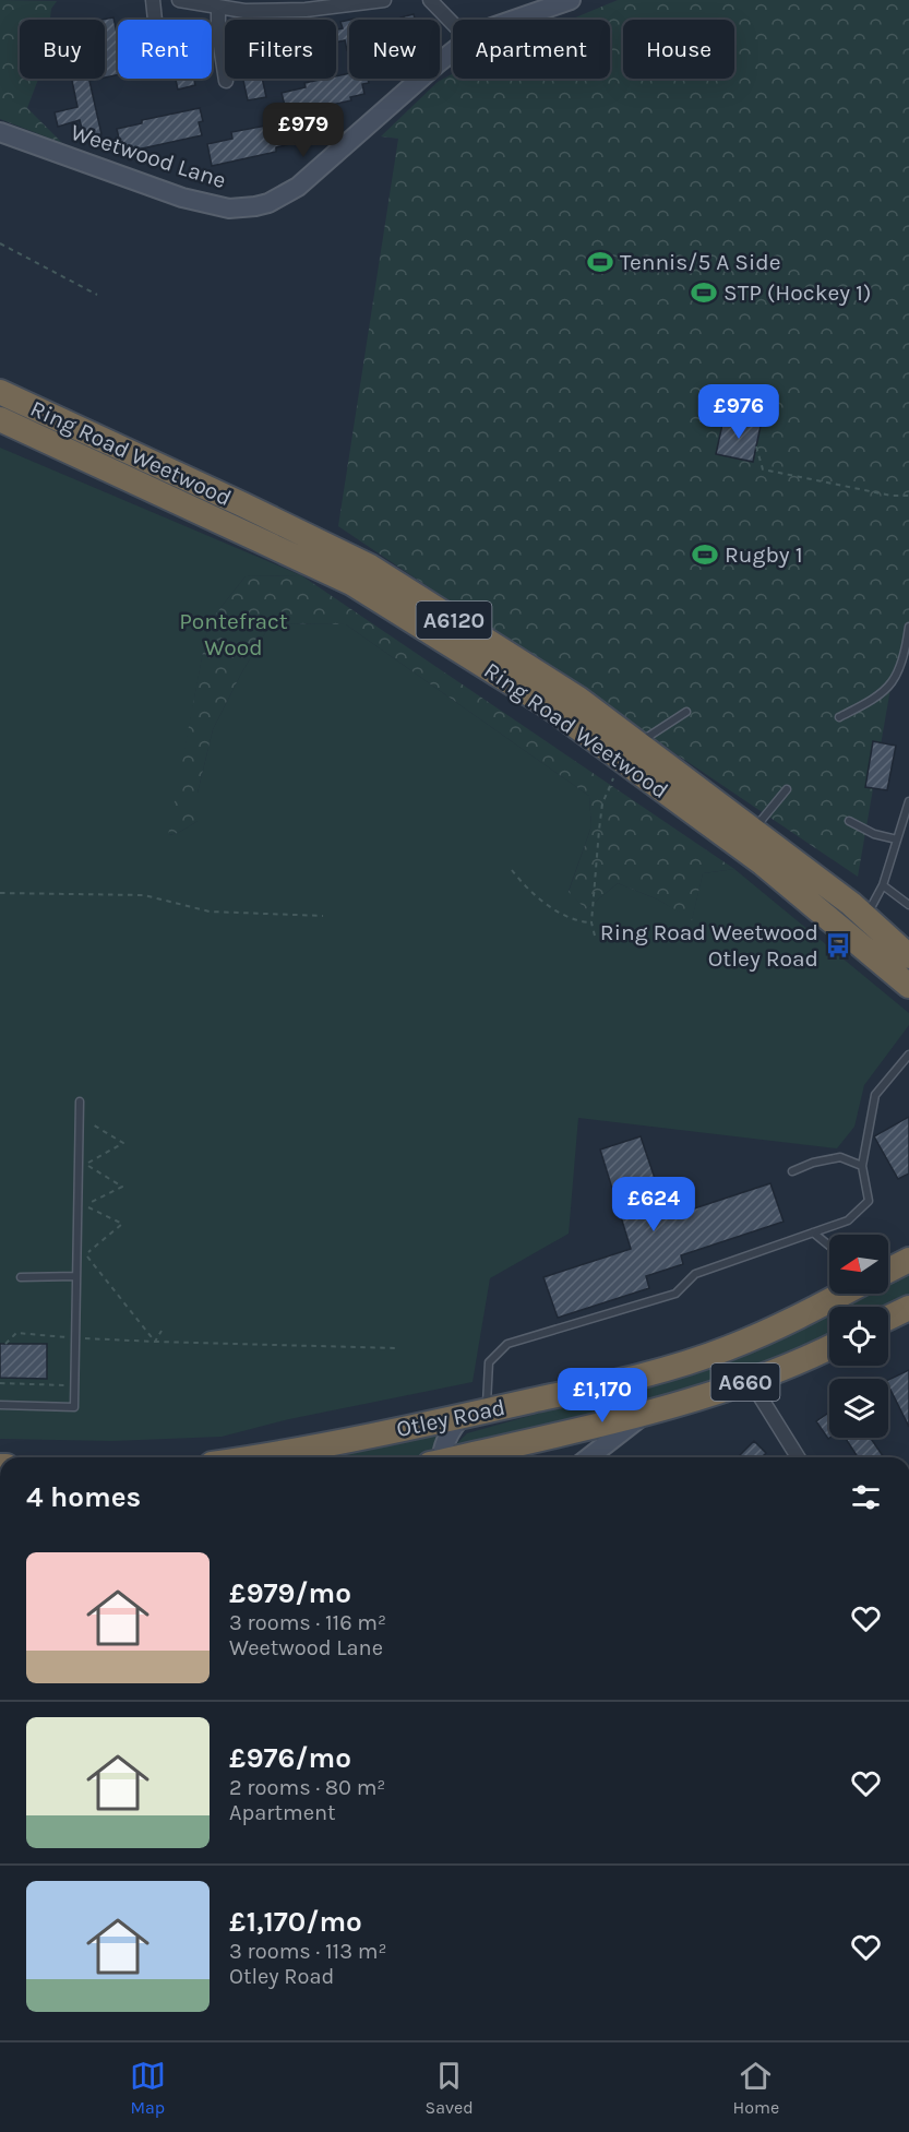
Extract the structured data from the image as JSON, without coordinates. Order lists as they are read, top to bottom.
{
  "streets": {
    "highway": [
      "Ring Road Weetwood",
      "A6120",
      "A660",
      "Otley Road"
    ],
    "street": ["Weetwood Lane"]
  },
  "parks": ["Pontefract Wood"],
  "places": {
    "sports": ["Tennis/5 A Side", "STP (Hockey 1)", "Rugby 1"],
    "bus stop": ["Ring Road Weetwood Otley Road"]
  },
  "north": "left",
  "page": {
    "chip": [
      "Buy",
      "Rent",
      "Filters",
      "New",
      "Apartment",
      "House"
    ],
    "price": [
      "£979",
      "£976",
      "£624",
      "£1,170"
    ],
    "heading": "4 homes",
    "list": [
      {
        "name": "£979/mo",
        "note": "3 rooms · 116 m² · Weetwood Lane"
      },
      {
        "name": "£976/mo",
        "note": "2 rooms · 80 m² · Apartment"
      },
      {
        "name": "£1,170/mo",
        "note": "3 rooms · 113 m² · Otley Road"
      }
    ],
    "tabs": ["Map", "Saved", "Home"]
  }
}
